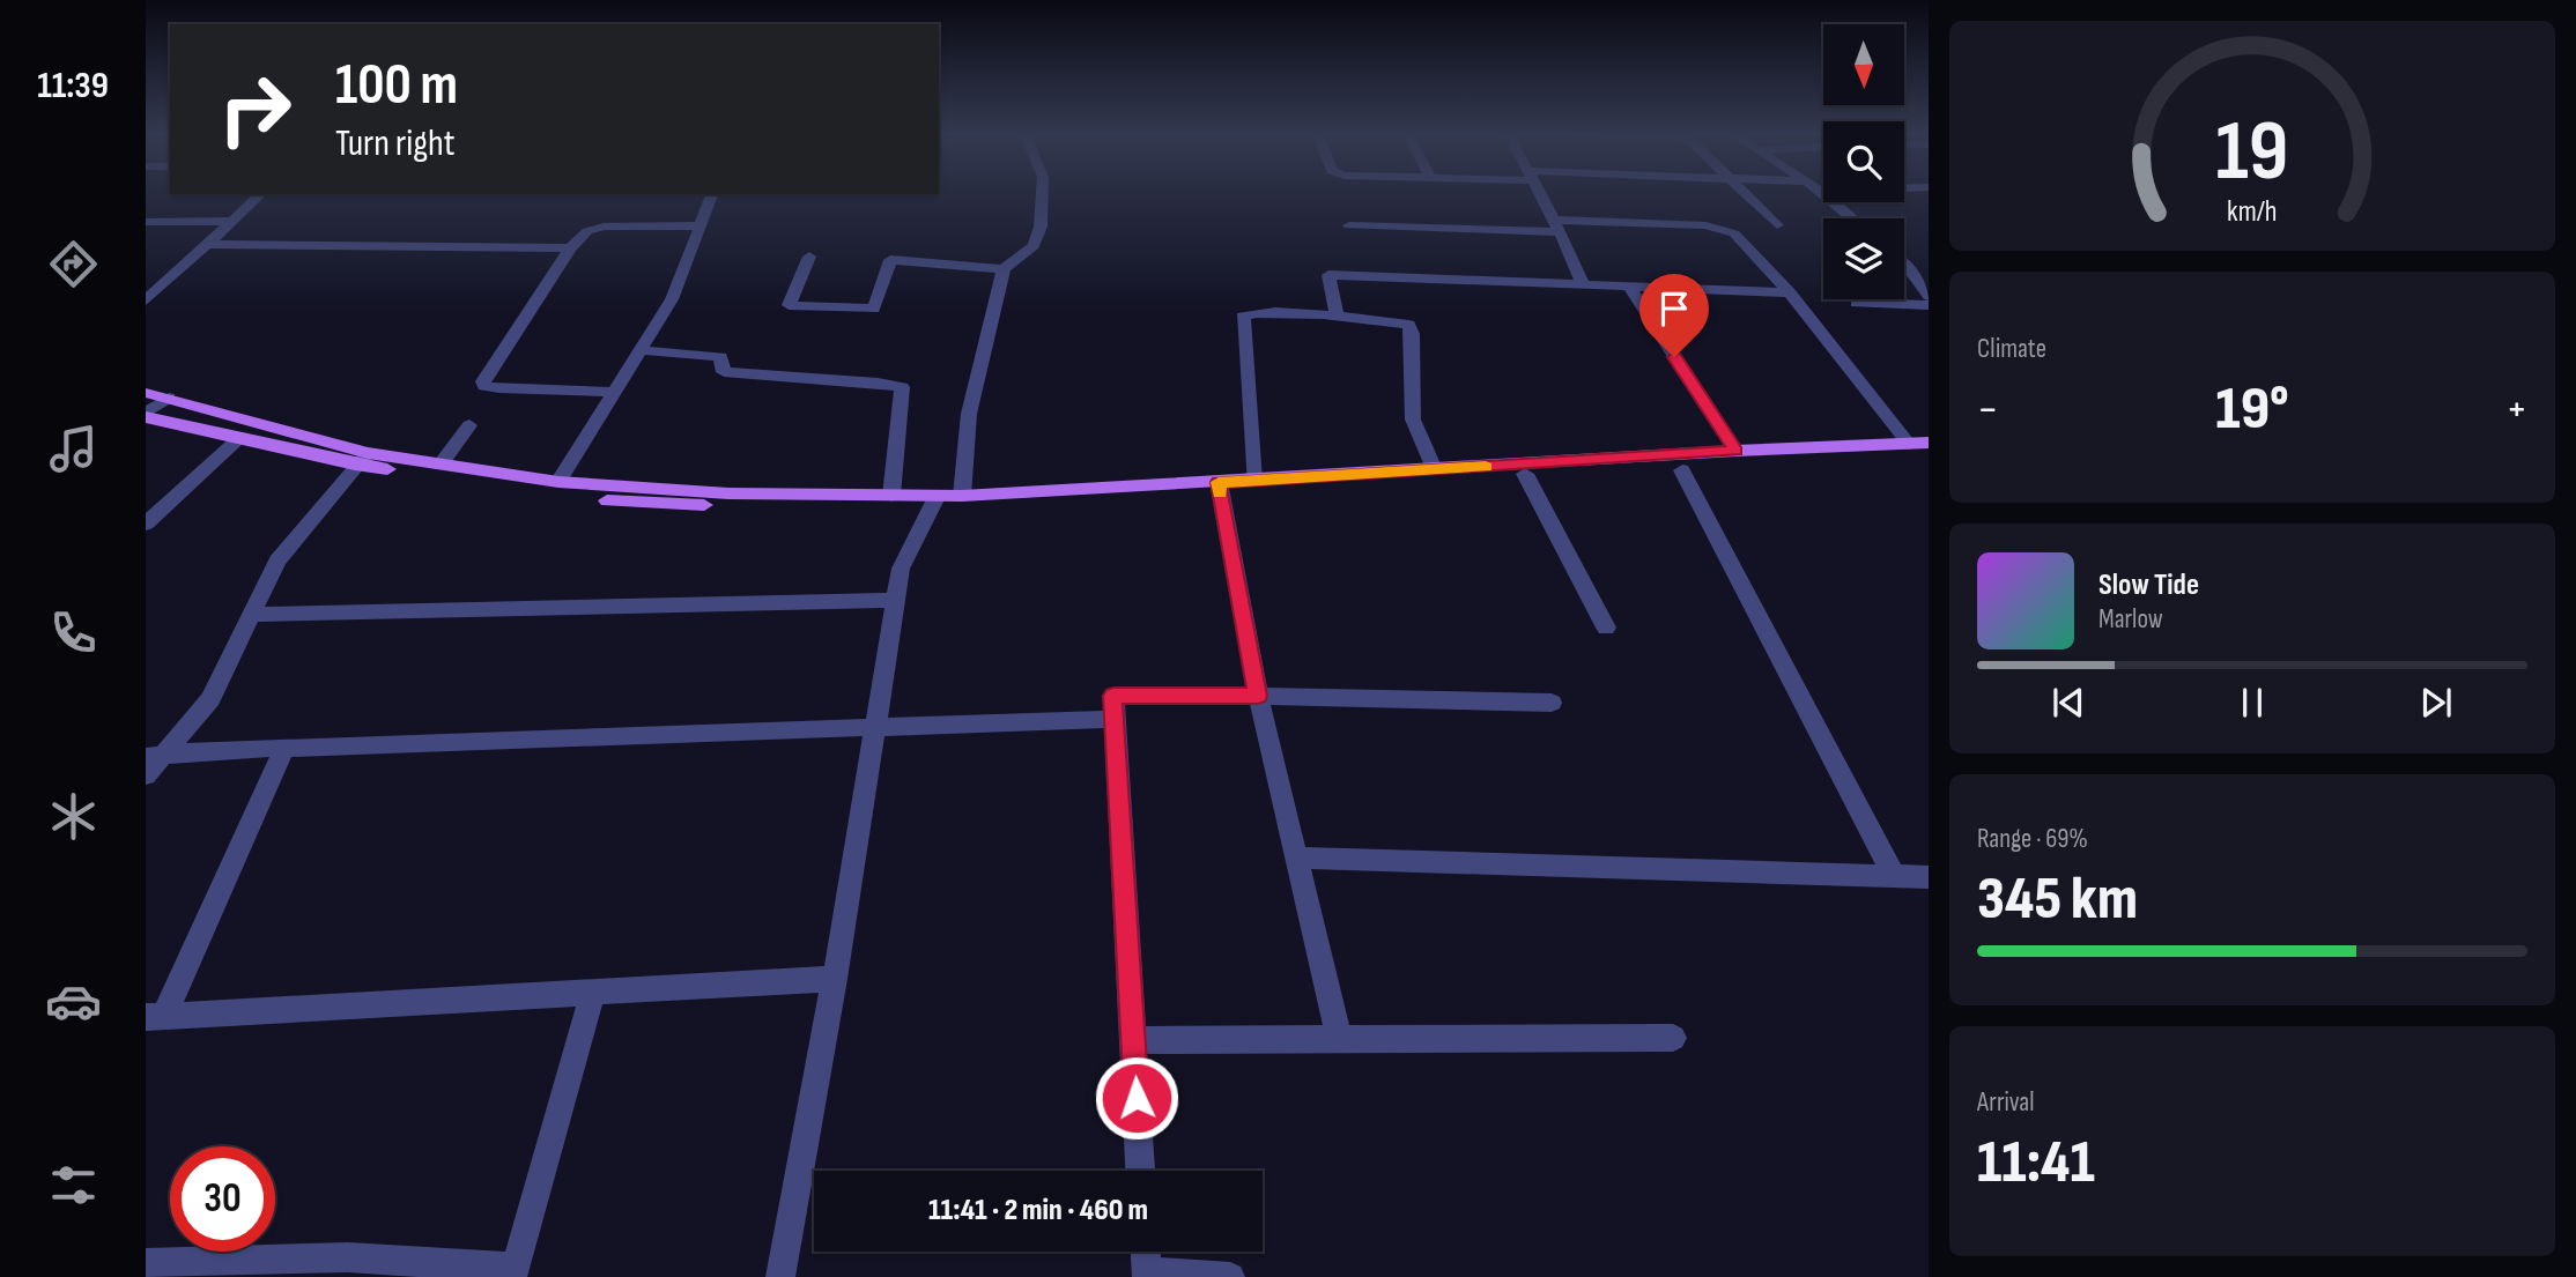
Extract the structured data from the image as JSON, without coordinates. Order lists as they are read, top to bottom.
{
  "north": "bottom",
  "page": {
    "tabs": "11:39",
    "turn": ["100 m", "Turn right"],
    "tile": [
      "Climate",
      ["Range · 69%", "345 km"],
      ["Arrival", "11:41"]
    ],
    "heat": ["−", "19°", "+"],
    "song": ["Slow Tide", "Marlow"],
    "limit": "30",
    "trip": "11:41 · 2 min · 460 m",
    "gauge": ["19", "km/h"]
  }
}
